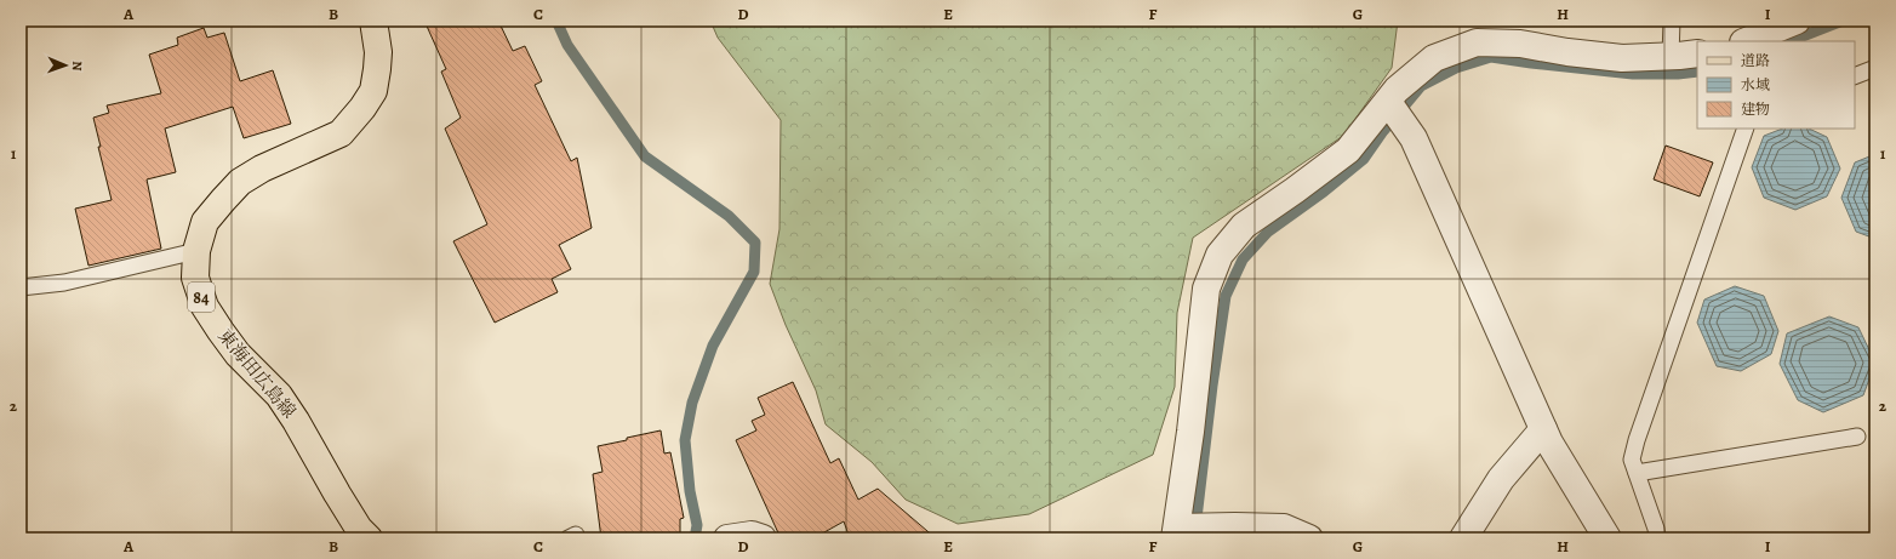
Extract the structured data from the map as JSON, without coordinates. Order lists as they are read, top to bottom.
{
  "streets": {
    "main road": ["84", "東海田広島線"]
  },
  "legend": ["道路", "水域", "建物"],
  "north": "right",
  "grid": {
    "columns": [
      "A",
      "B",
      "C",
      "D",
      "E",
      "F",
      "G",
      "H",
      "I"
    ],
    "rows": ["1", "2"]
  }
}
